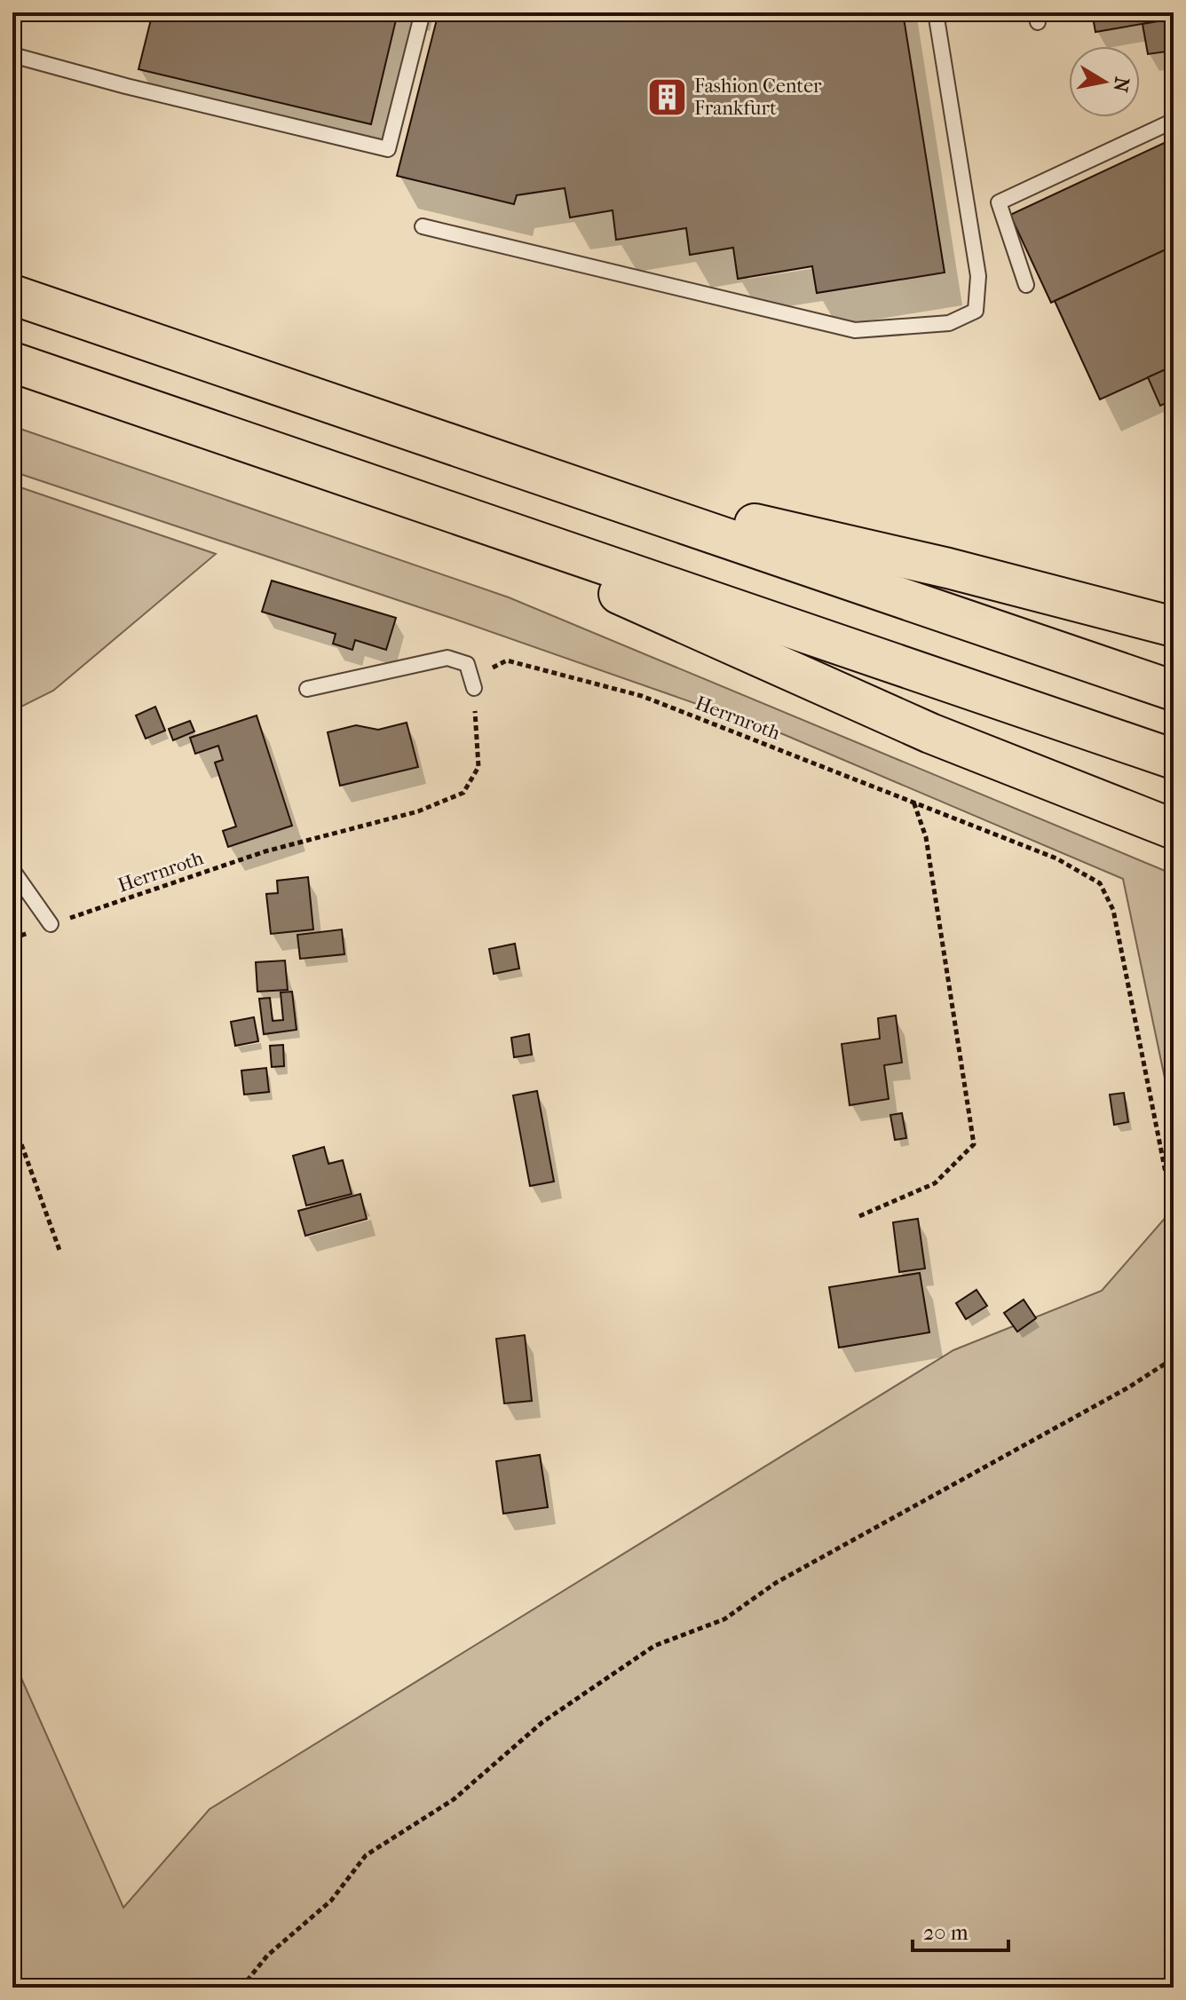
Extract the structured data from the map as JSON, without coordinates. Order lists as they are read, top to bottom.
{
  "streets": {
    "path": ["Herrnroth"]
  },
  "places": {
    "building": ["Fashion Center Frankfurt"]
  },
  "scale_bar": "20 m",
  "north": "right"
}
